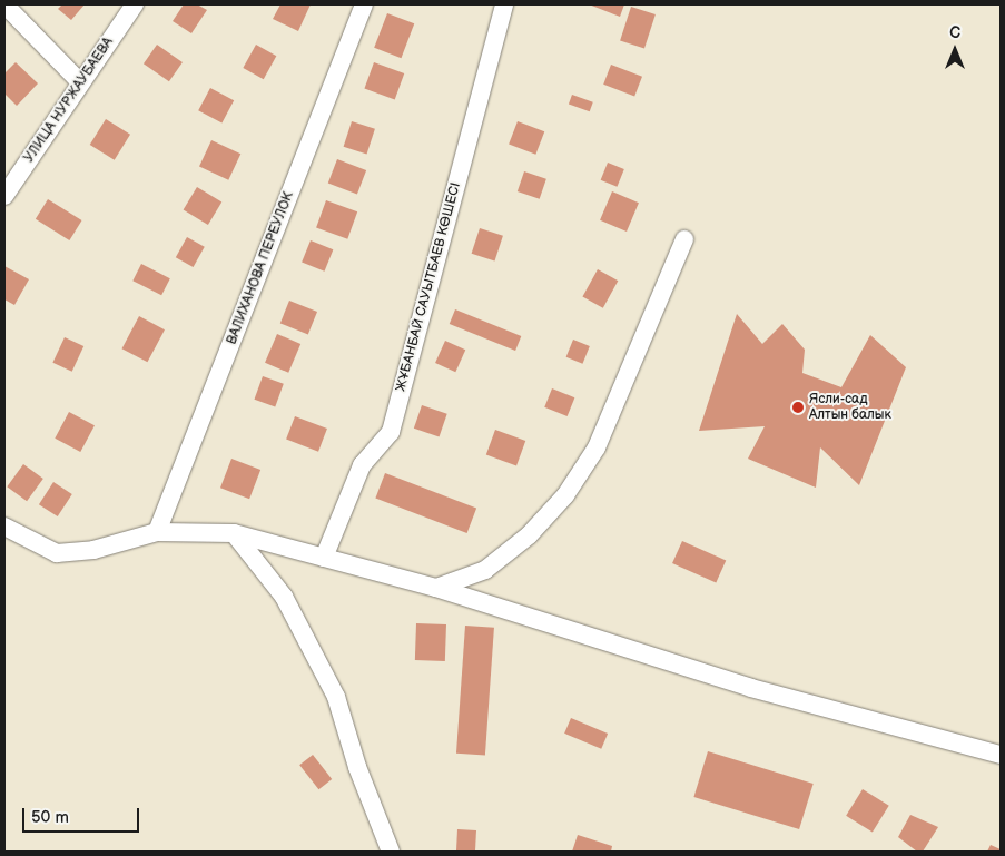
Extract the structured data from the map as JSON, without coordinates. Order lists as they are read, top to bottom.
{
  "streets": {
    "street": ["УЛИЦА НУРЖАУБАЕВА", "ВАЛИХАНОВА ПЕРЕУЛОК", "ЖҰБАНБАЙ САУЫТБАЕВ КӨШЕСІ"]
  },
  "places": ["Ясли-сад Алтын балык"],
  "scale_bar": "50 m",
  "north": "top"
}
